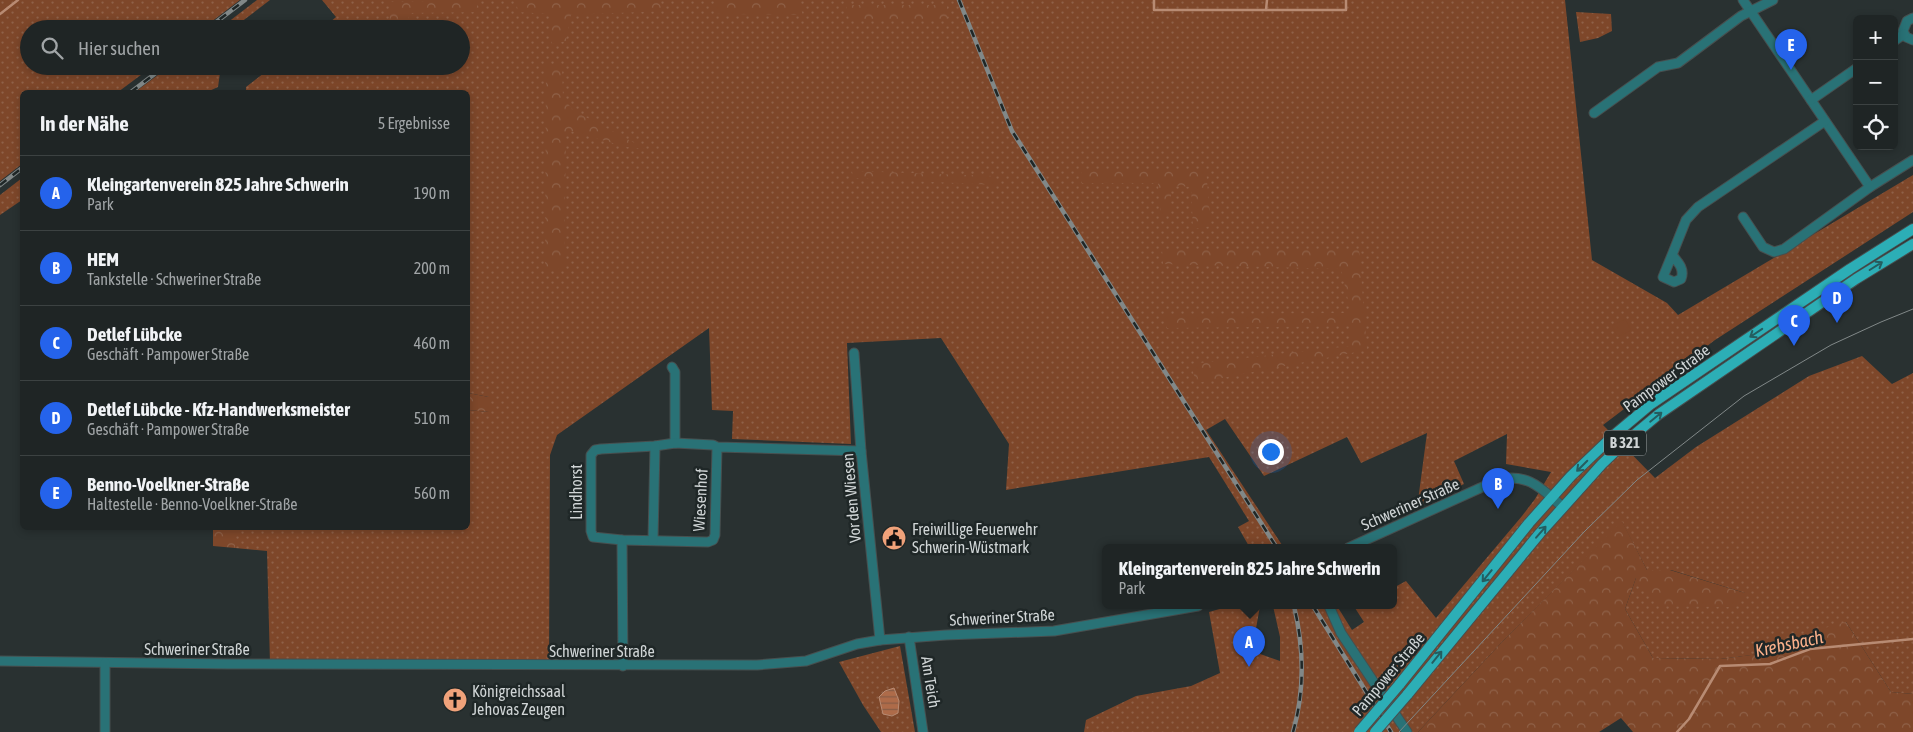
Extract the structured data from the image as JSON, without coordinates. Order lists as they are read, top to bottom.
{
  "streets": {
    "main road": ["Pampower Straße", "B 321"],
    "street": [
      "Lindhorst",
      "Vor den Wiesen",
      "Wiesenhof",
      "Schweriner Straße",
      "Am Teich"
    ]
  },
  "crossings": [
    ["Pampower Straße", "Schweriner Straße"],
    ["Lindhorst", "Wiesenhof"],
    ["Vor den Wiesen", "Wiesenhof"],
    ["Vor den Wiesen", "Schweriner Straße"],
    ["Schweriner Straße", "Am Teich"]
  ],
  "water": ["Krebsbach"],
  "places": {
    "public building": ["Freiwillige Feuerwehr Schwerin-Wüstmark"],
    "church": ["Königreichssaal Jehovas Zeugen"]
  },
  "page": {
    "map_buttons": ["+", "−"],
    "search": "Hier suchen",
    "pins": [
      "E",
      "D",
      "C",
      "B",
      "A"
    ],
    "heading": ["In der Nähe", "5 Ergebnisse"],
    "list": [
      {
        "mark": "A",
        "name": "Kleingartenverein 825 Jahre Schwerin",
        "note": "Park",
        "value": "190 m"
      },
      {
        "mark": "B",
        "name": "HEM",
        "note": "Tankstelle · Schweriner Straße",
        "value": "200 m"
      },
      {
        "mark": "C",
        "name": "Detlef Lübcke",
        "note": "Geschäft · Pampower Straße",
        "value": "460 m"
      },
      {
        "mark": "D",
        "name": "Detlef Lübcke - Kfz-Handwerksmeister",
        "note": "Geschäft · Pampower Straße",
        "value": "510 m"
      },
      {
        "mark": "E",
        "name": "Benno-Voelkner-Straße",
        "note": "Haltestelle · Benno-Voelkner-Straße",
        "value": "560 m"
      }
    ],
    "popup": ["Kleingartenverein 825 Jahre Schwerin", "Park"]
  }
}
